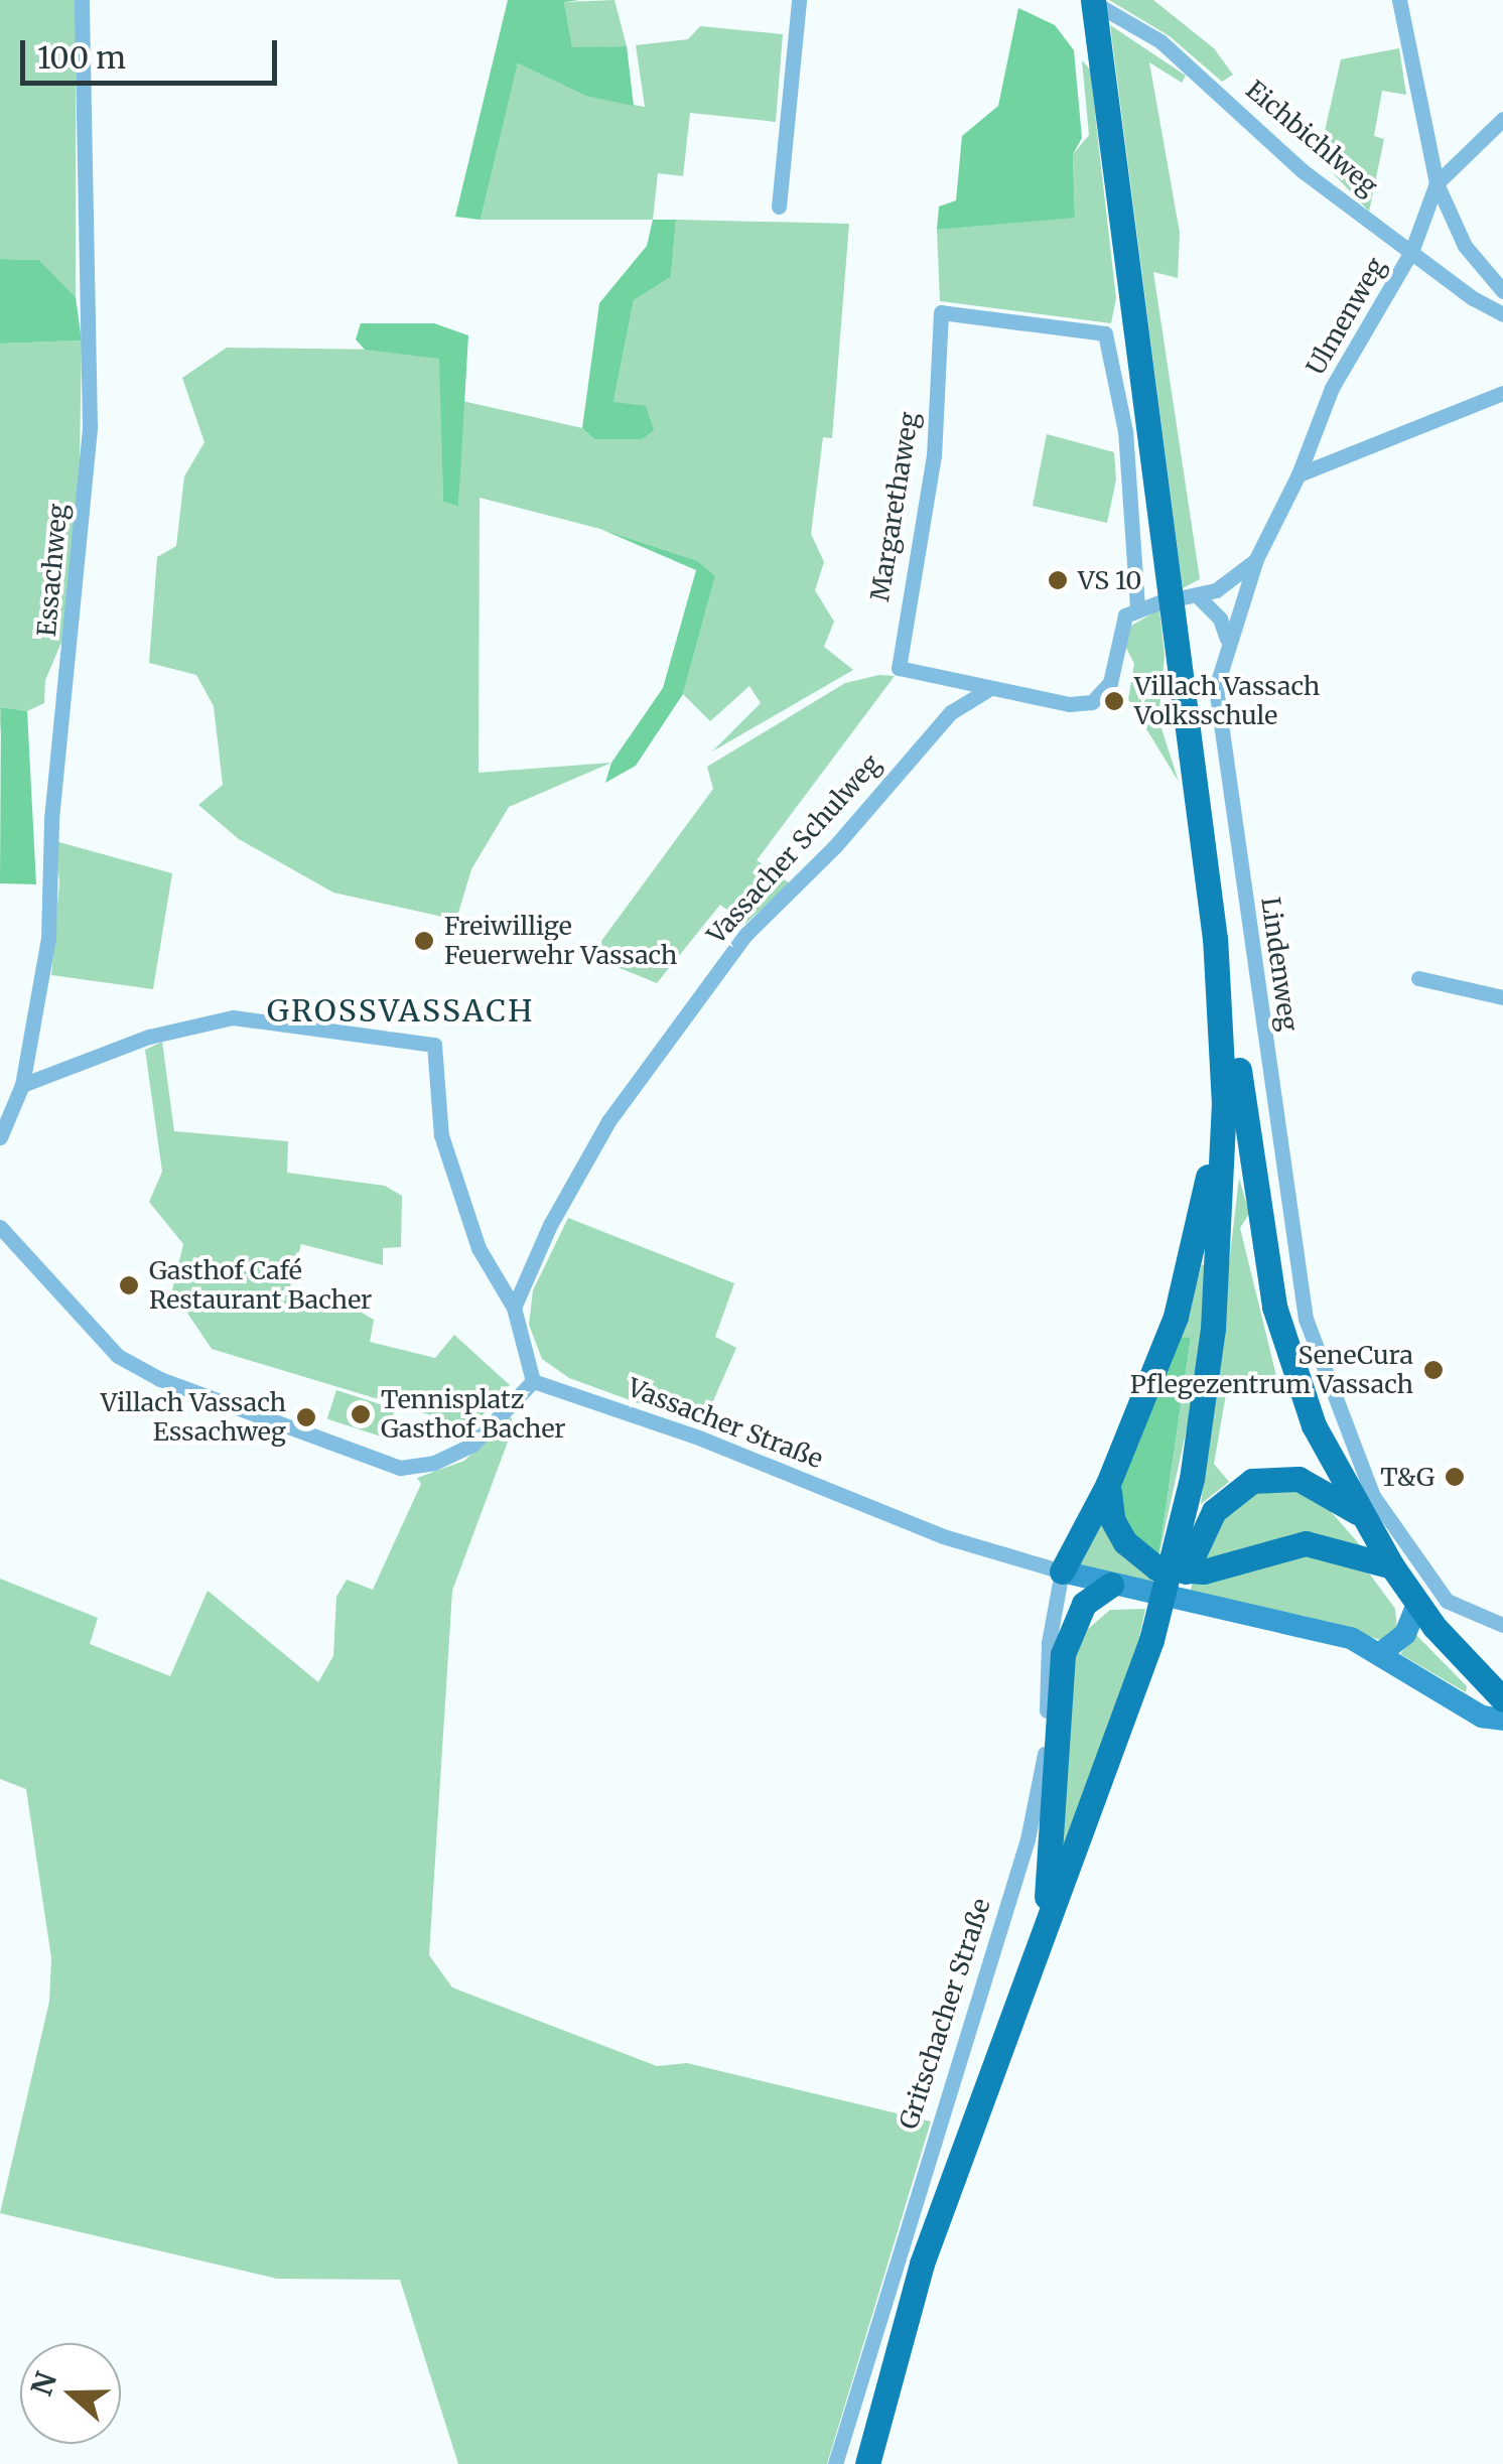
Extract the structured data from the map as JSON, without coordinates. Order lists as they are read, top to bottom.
{
  "streets": {
    "main road": ["Vassacher Straße"],
    "street": [
      "Eichbichlweg",
      "Ulmenweg",
      "Margarethaweg",
      "Essachweg",
      "Vassacher Schulweg",
      "Lindenweg",
      "Gritschacher Straße"
    ]
  },
  "crossings": [
    ["Eichbichlweg", "Ulmenweg"],
    ["Ulmenweg", "Lindenweg"],
    ["Margarethaweg", "Vassacher Schulweg"],
    ["Vassacher Straße", "Gritschacher Straße"]
  ],
  "districts": ["GROSSVASSACH"],
  "places": [
    "VS 10",
    "Villach Vassach Volksschule",
    "Freiwillige Feuerwehr Vassach",
    "Gasthof Café Restaurant Bacher",
    "SeneCura Pflegezentrum Vassach",
    "Tennisplatz Gasthof Bacher",
    "Villach Vassach Essachweg",
    "T&G"
  ],
  "scale_bar": "100 m",
  "north": "left"
}
